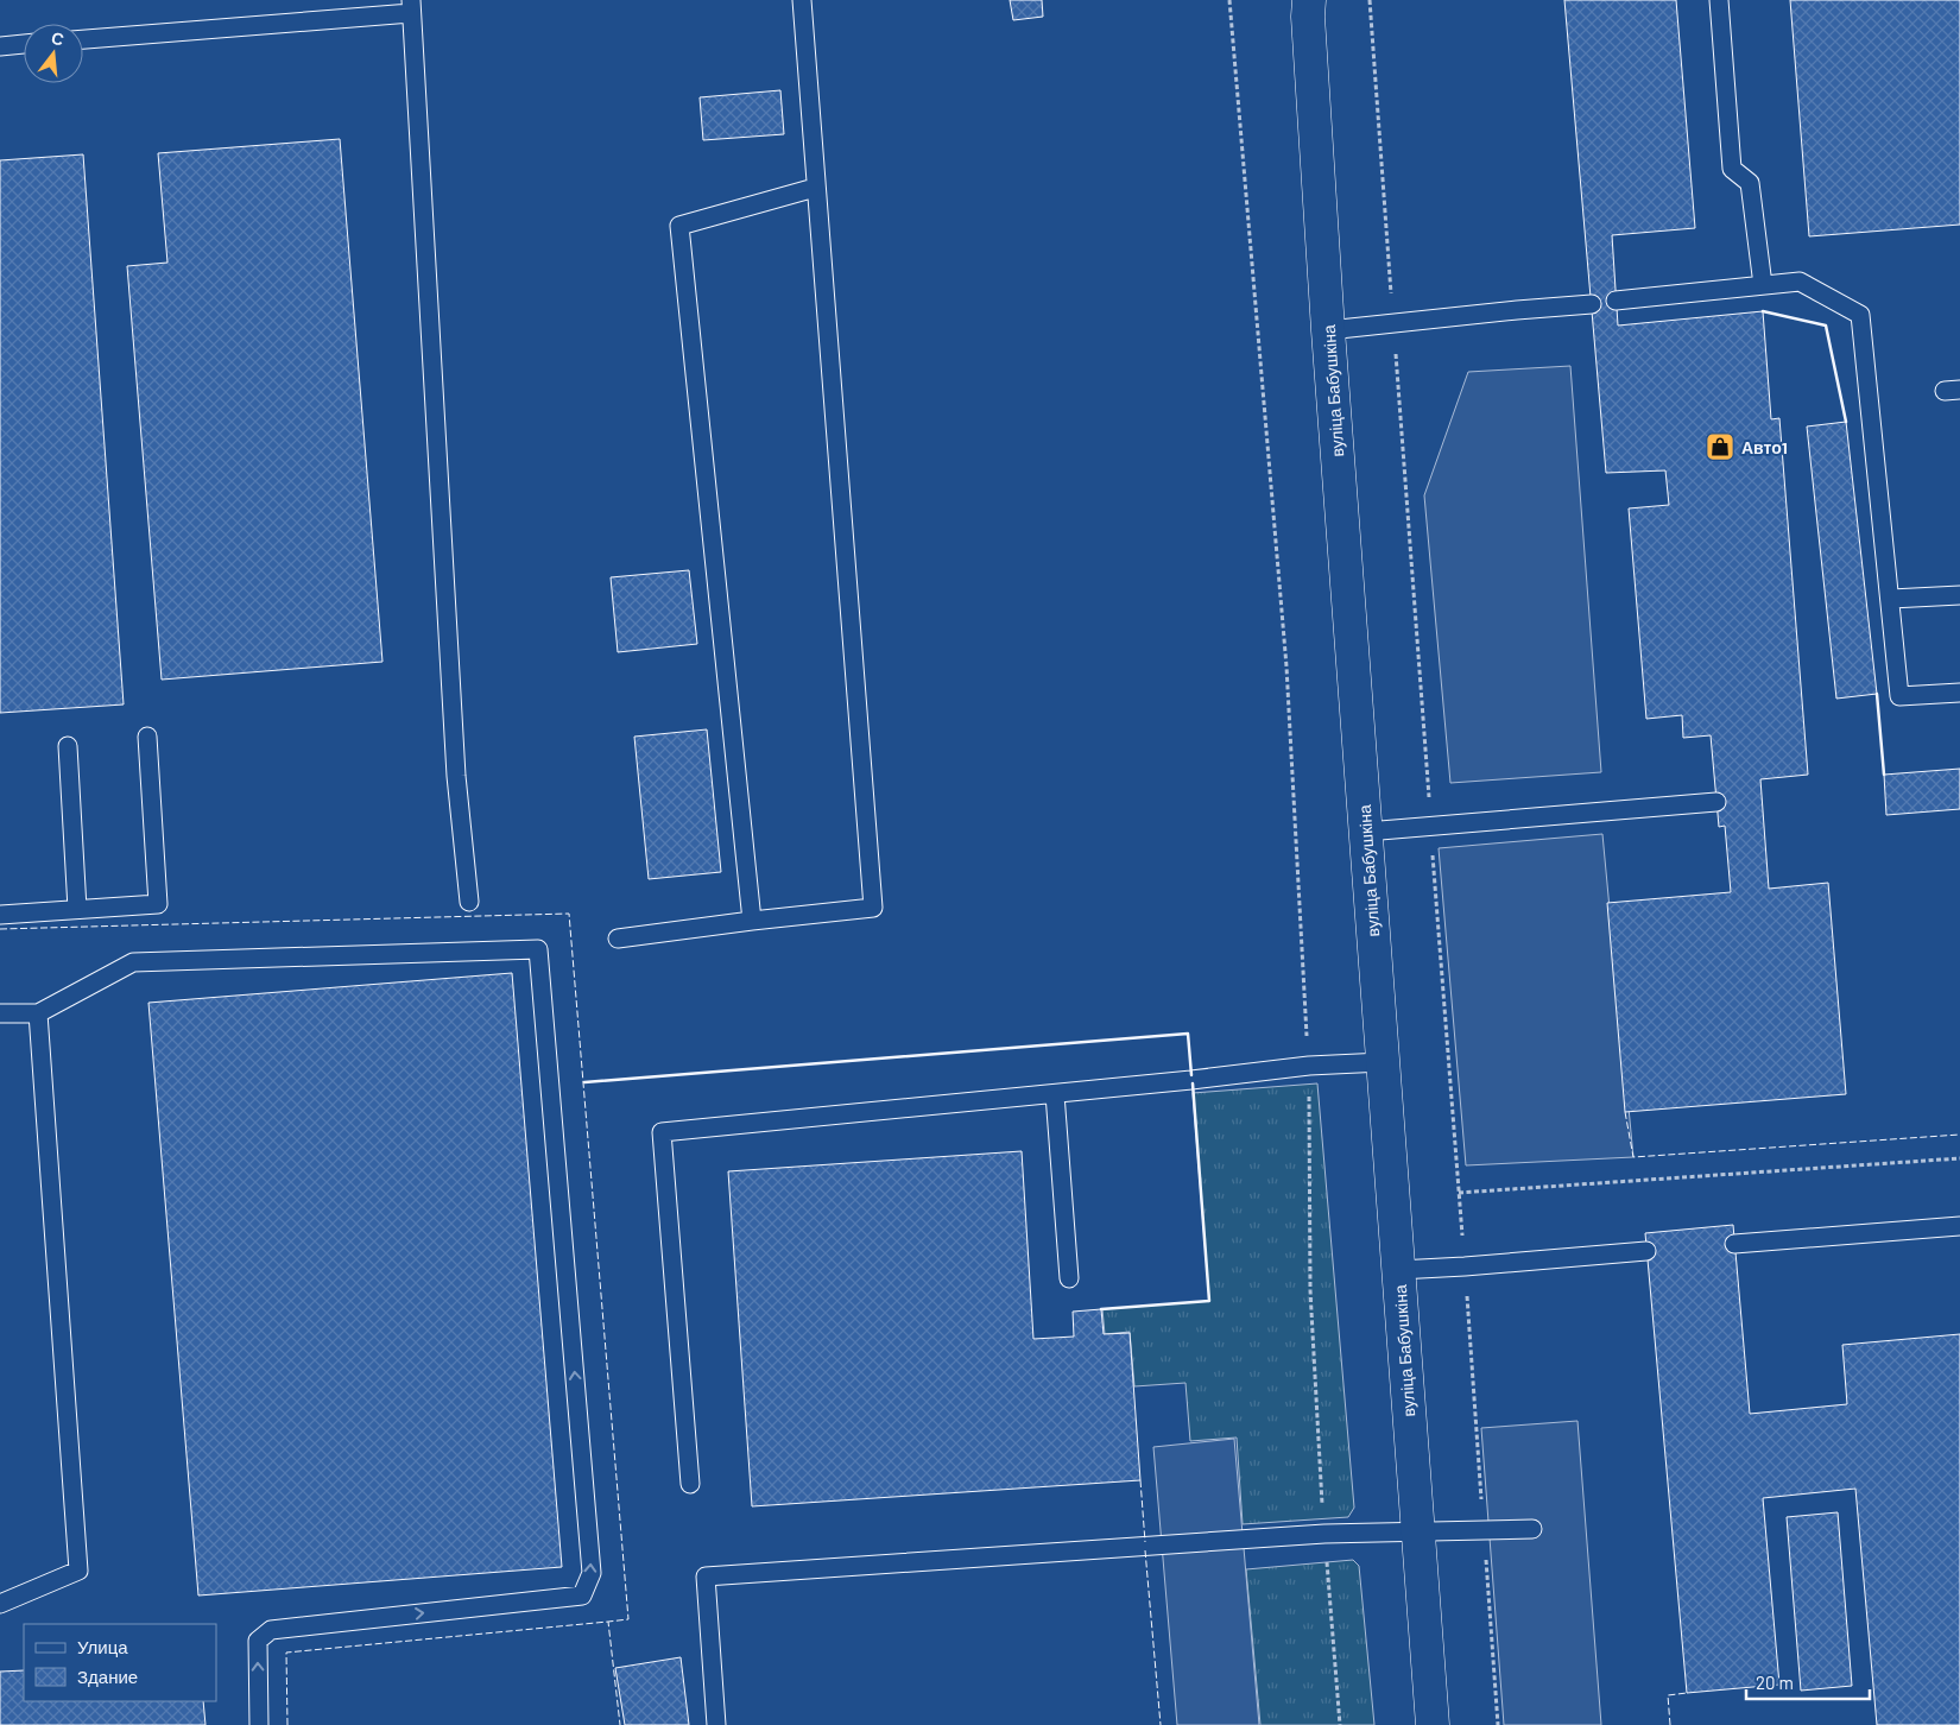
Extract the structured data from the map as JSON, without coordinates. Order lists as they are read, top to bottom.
{
  "streets": {
    "street": ["вуліца Бабушкіна"]
  },
  "places": {
    "shop": ["Авто1"]
  },
  "legend": ["Улица", "Здание"],
  "scale_bar": "20 m",
  "north": "top"
}
